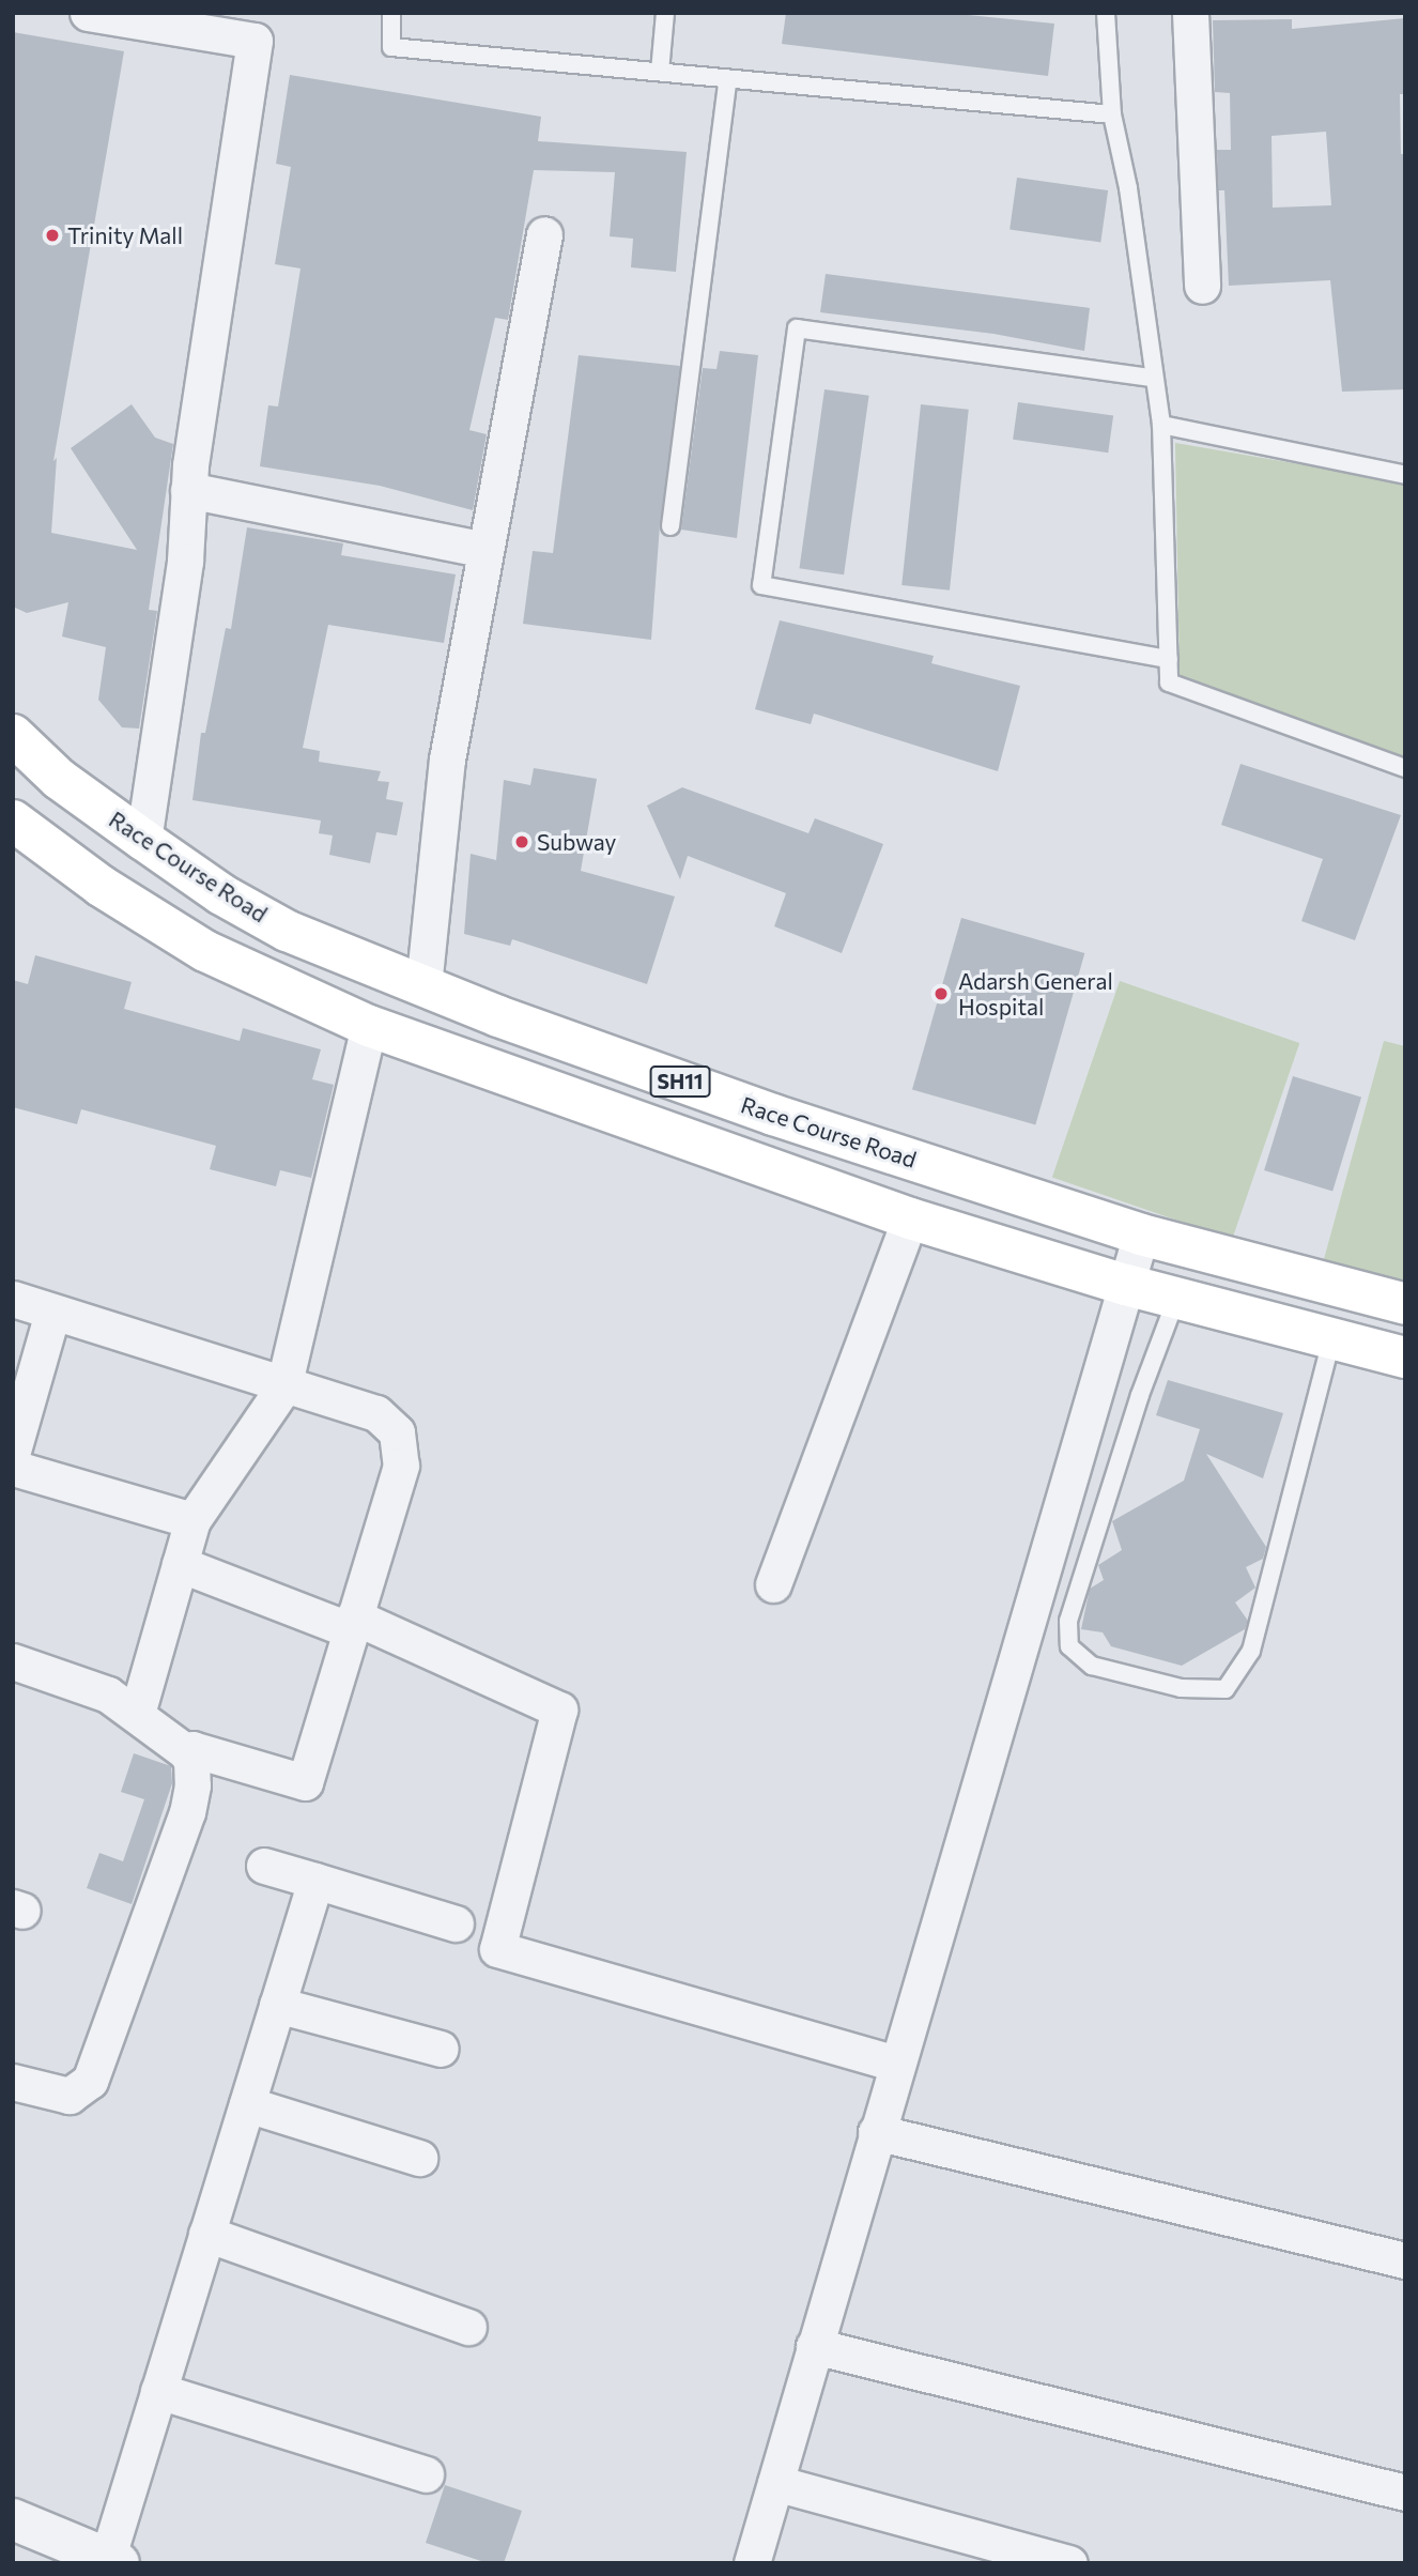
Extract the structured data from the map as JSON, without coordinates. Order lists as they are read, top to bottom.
{
  "streets": {
    "main road": ["Race Course Road", "SH11"]
  },
  "places": ["Trinity Mall", "Subway", "Adarsh General Hospital"]
}
